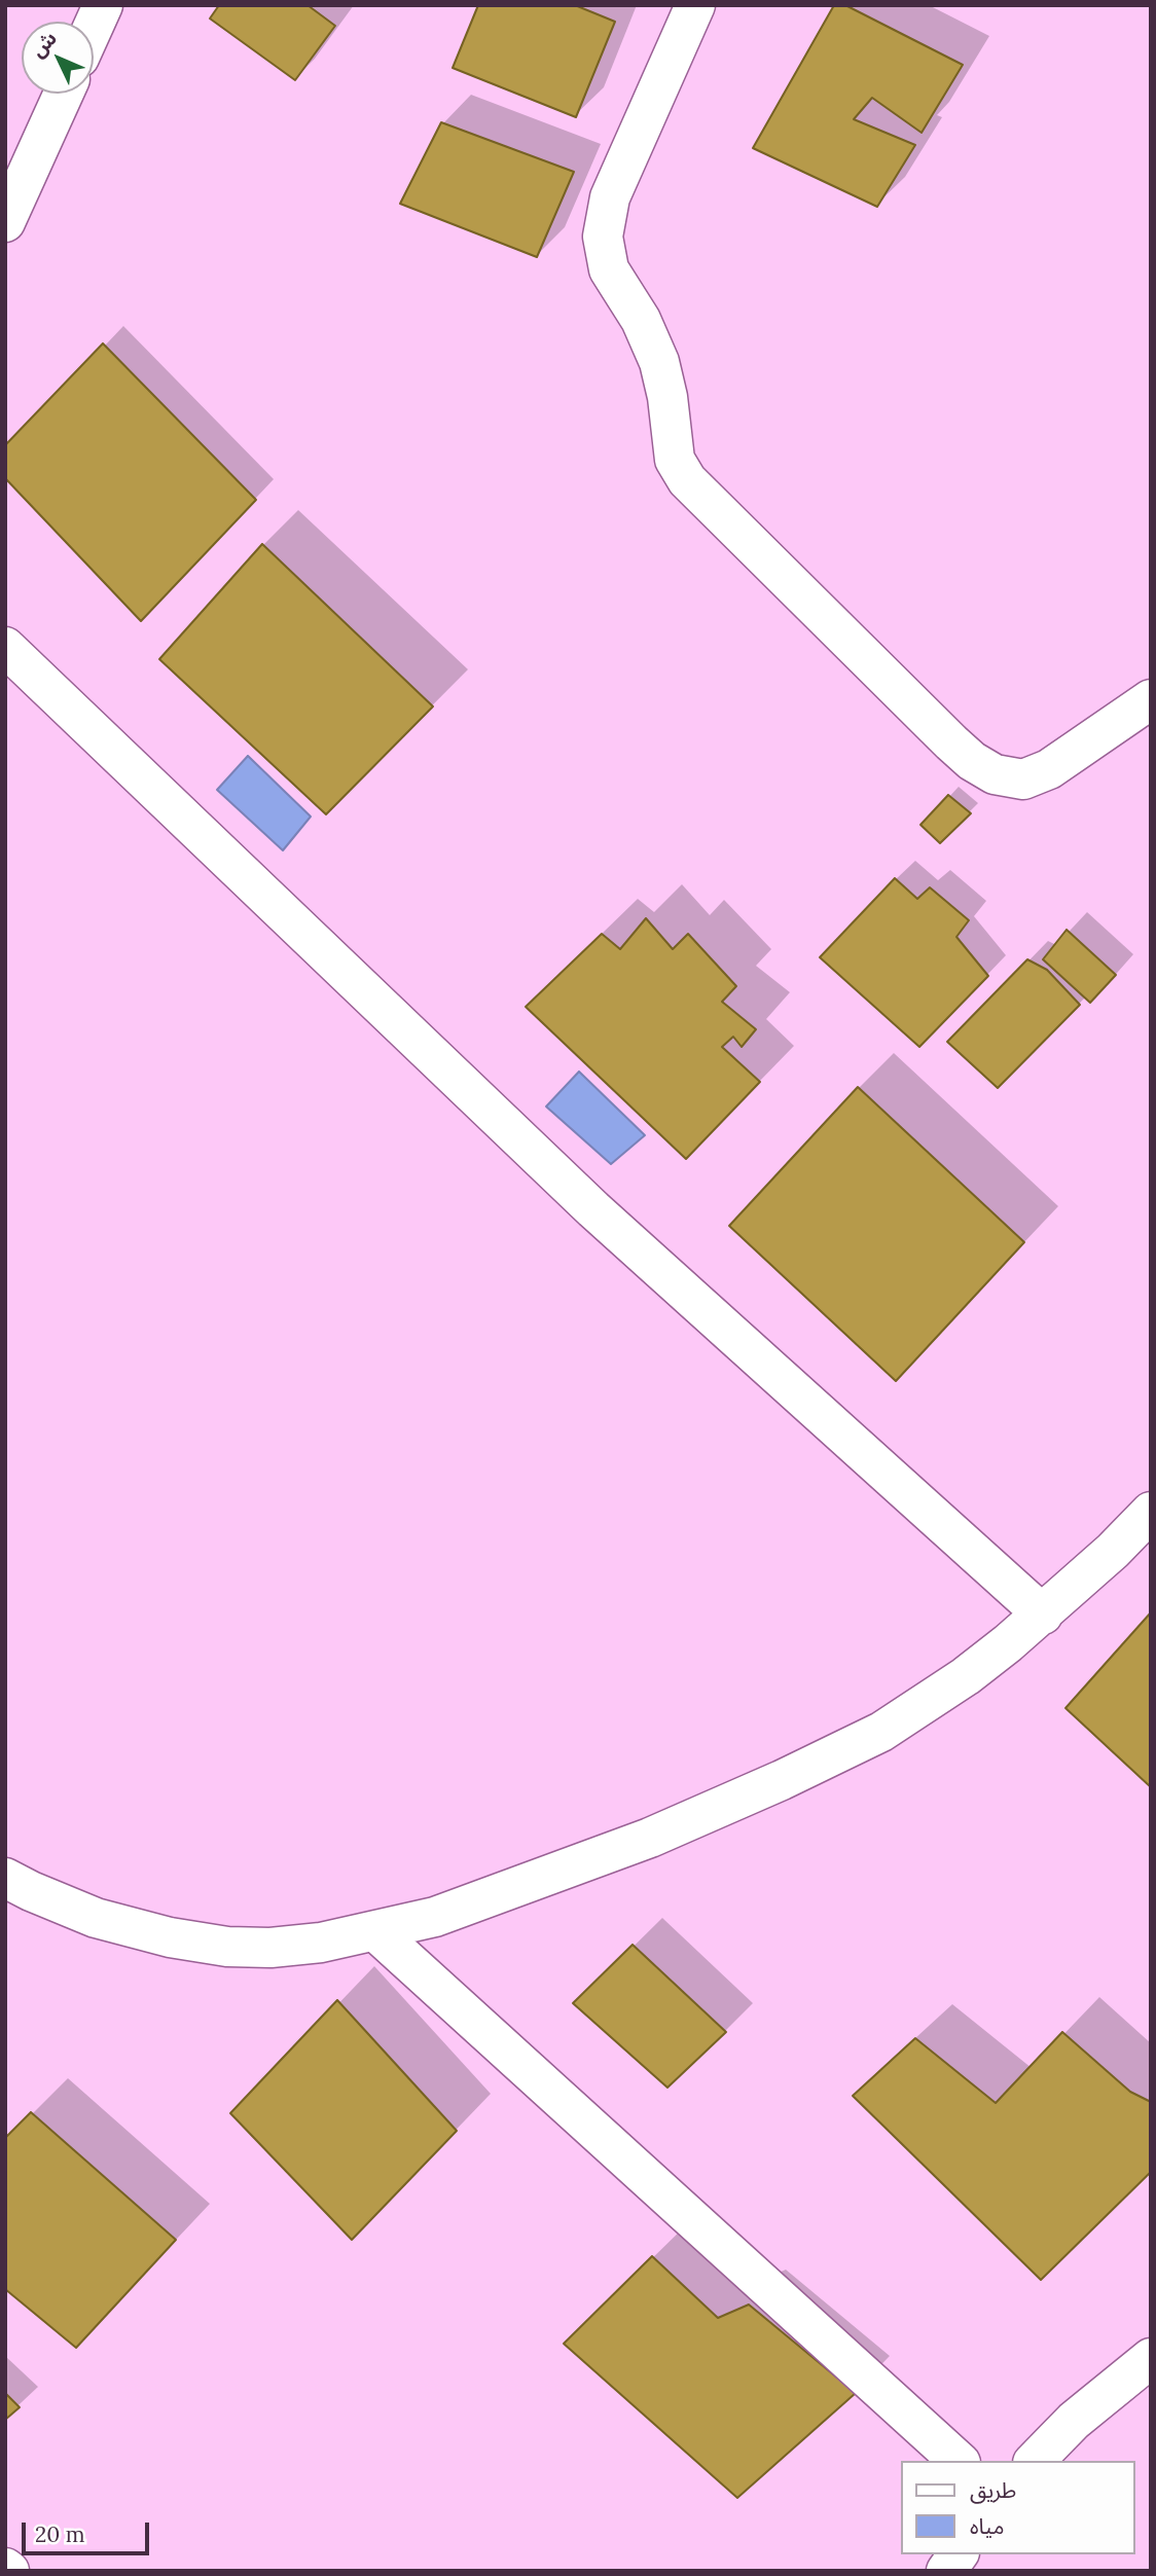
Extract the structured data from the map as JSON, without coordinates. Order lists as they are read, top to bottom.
{
  "legend": ["طريق", "مياه"],
  "scale_bar": "20 m",
  "north": "top left"
}
